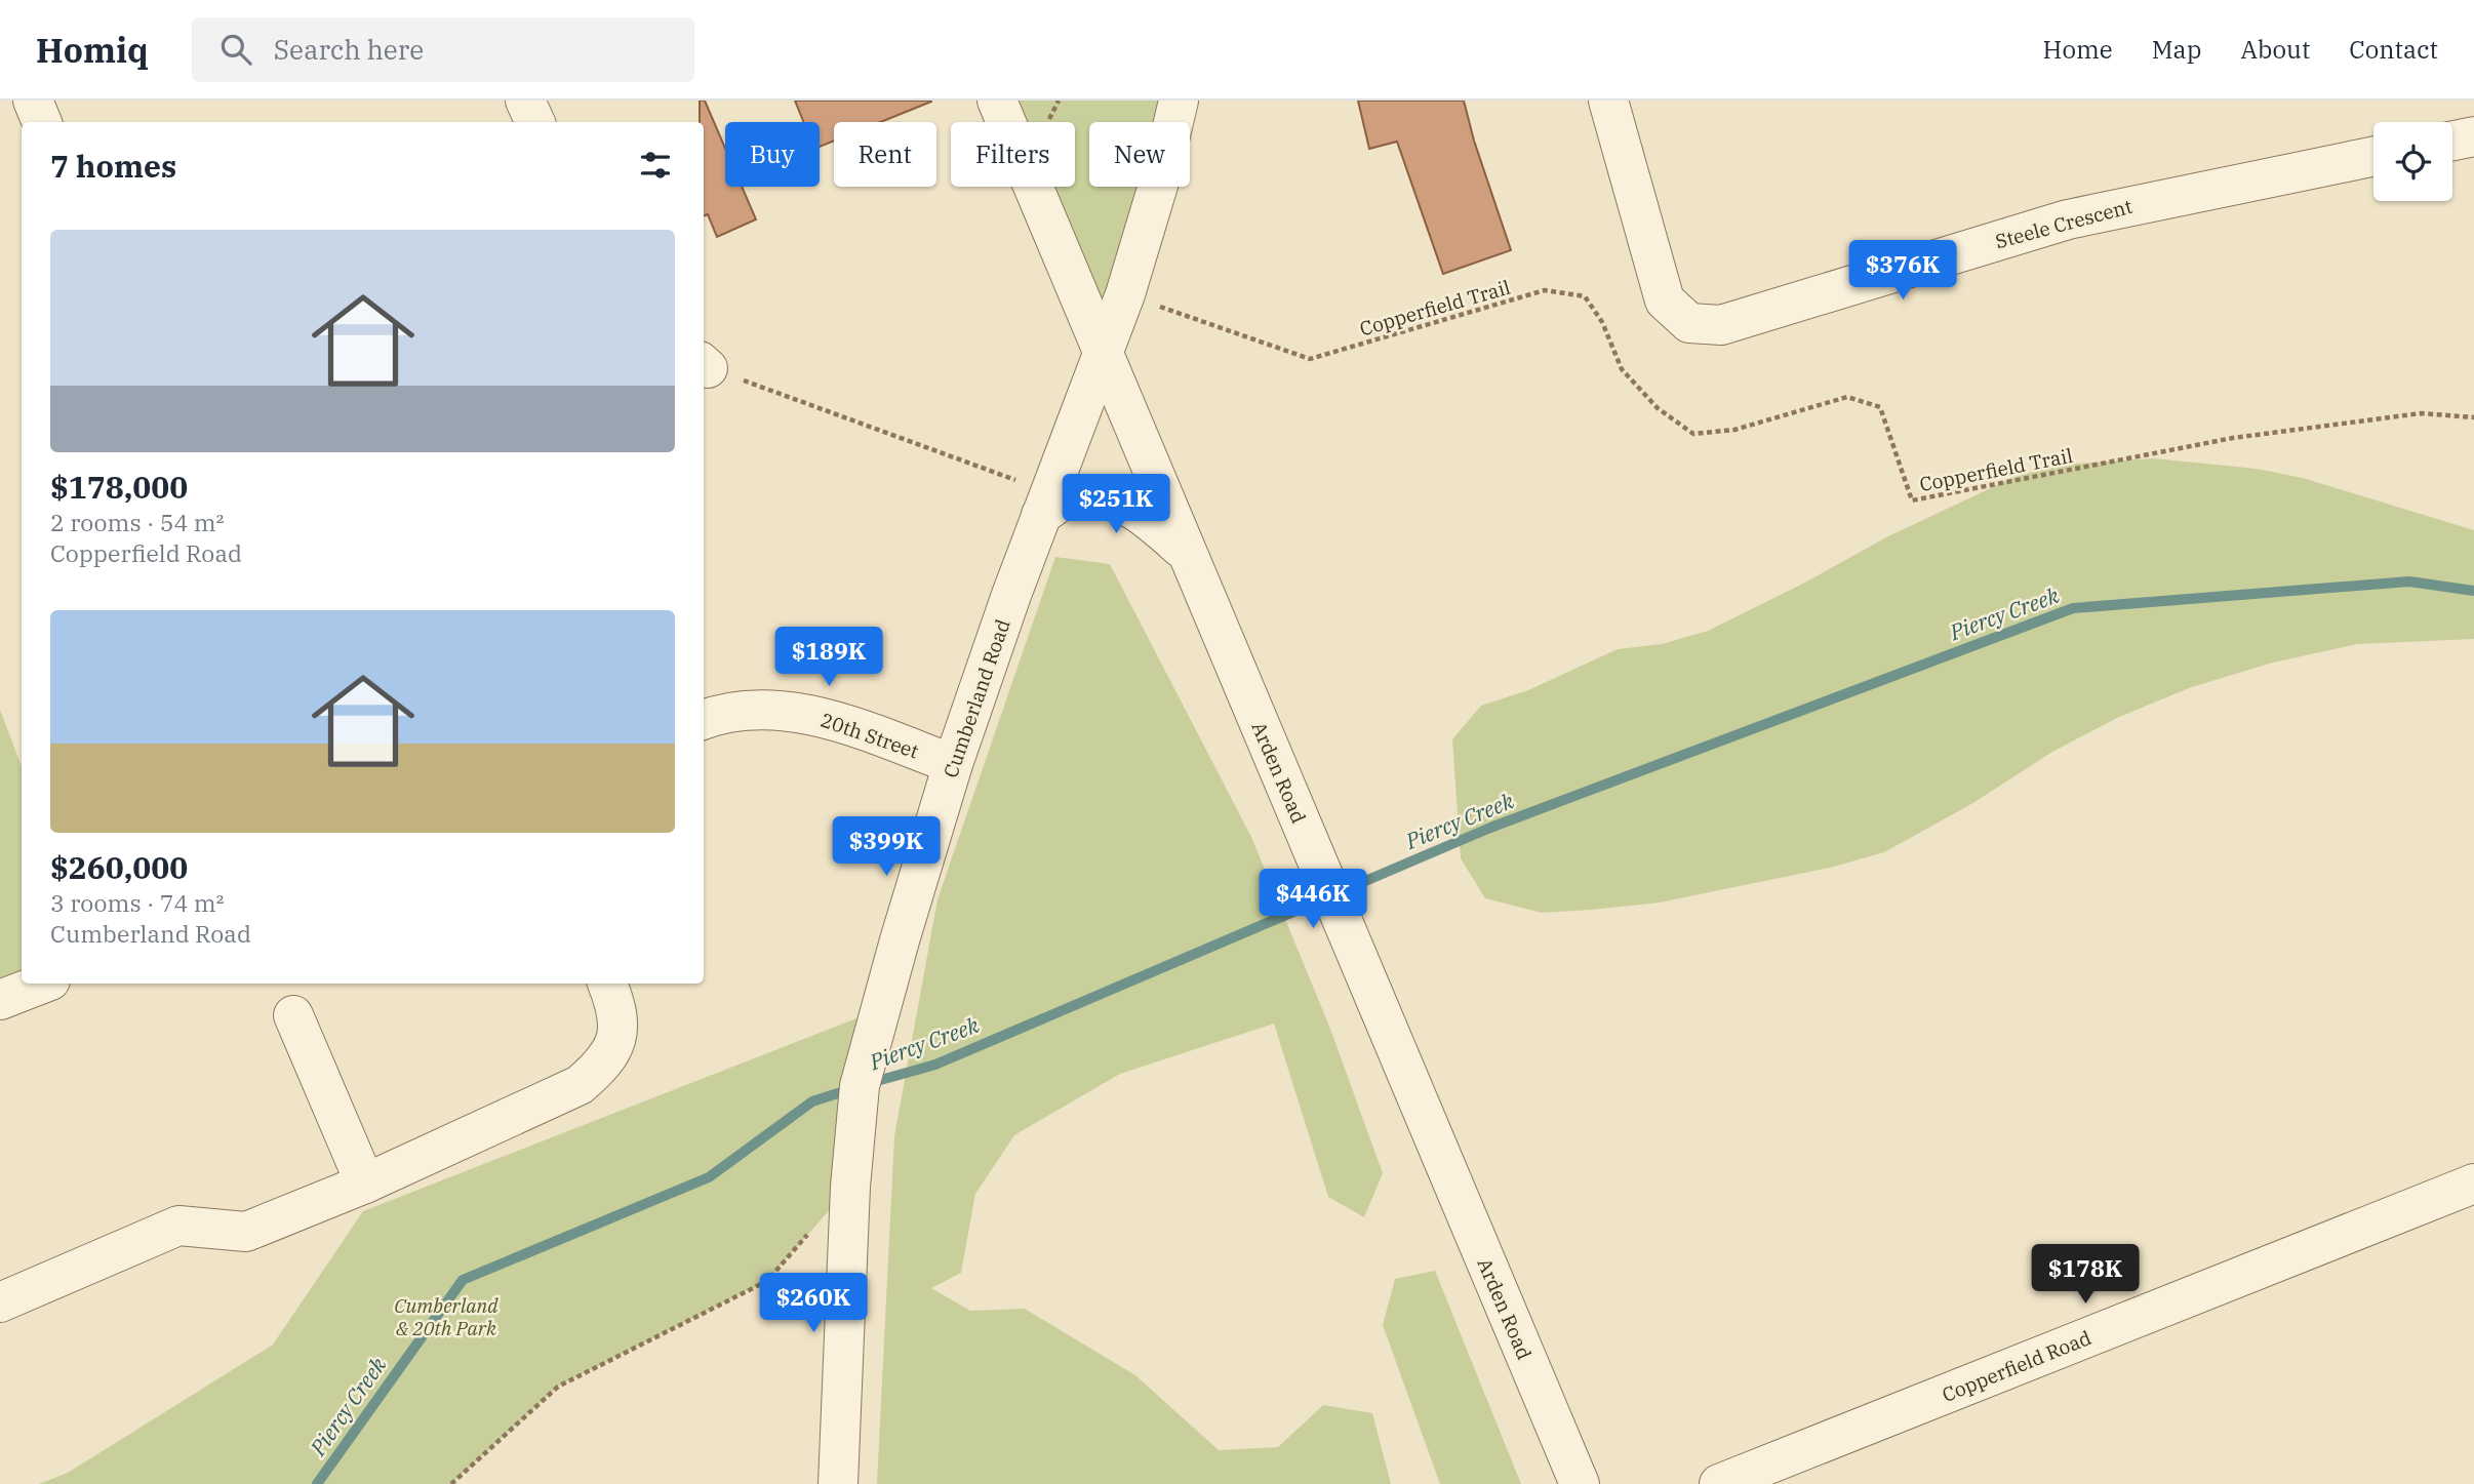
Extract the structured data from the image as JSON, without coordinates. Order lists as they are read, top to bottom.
{
  "streets": {
    "street": [
      "Steele Crescent",
      "Cumberland Road",
      "20th Street",
      "Arden Road",
      "Copperfield Road"
    ],
    "path": ["Copperfield Trail"]
  },
  "crossings": [
    ["Copperfield Trail", "Cumberland Road"],
    ["Cumberland Road", "20th Street"],
    ["Cumberland Road", "Arden Road"]
  ],
  "water": ["Piercy Creek"],
  "parks": ["Cumberland & 20th Park"],
  "page": {
    "header": "Homiq",
    "search": "Search here",
    "nav": [
      "Home",
      "Map",
      "About",
      "Contact"
    ],
    "chip": [
      "Buy",
      "Rent",
      "Filters",
      "New"
    ],
    "heading": "7 homes",
    "list": [
      {
        "name": "$178,000",
        "note": "2 rooms · 54 m² · Copperfield Road"
      },
      {
        "name": "$260,000",
        "note": "3 rooms · 74 m² · Cumberland Road"
      }
    ],
    "price": [
      "$376K",
      "$251K",
      "$189K",
      "$399K",
      "$446K",
      "$178K",
      "$260K"
    ]
  }
}
